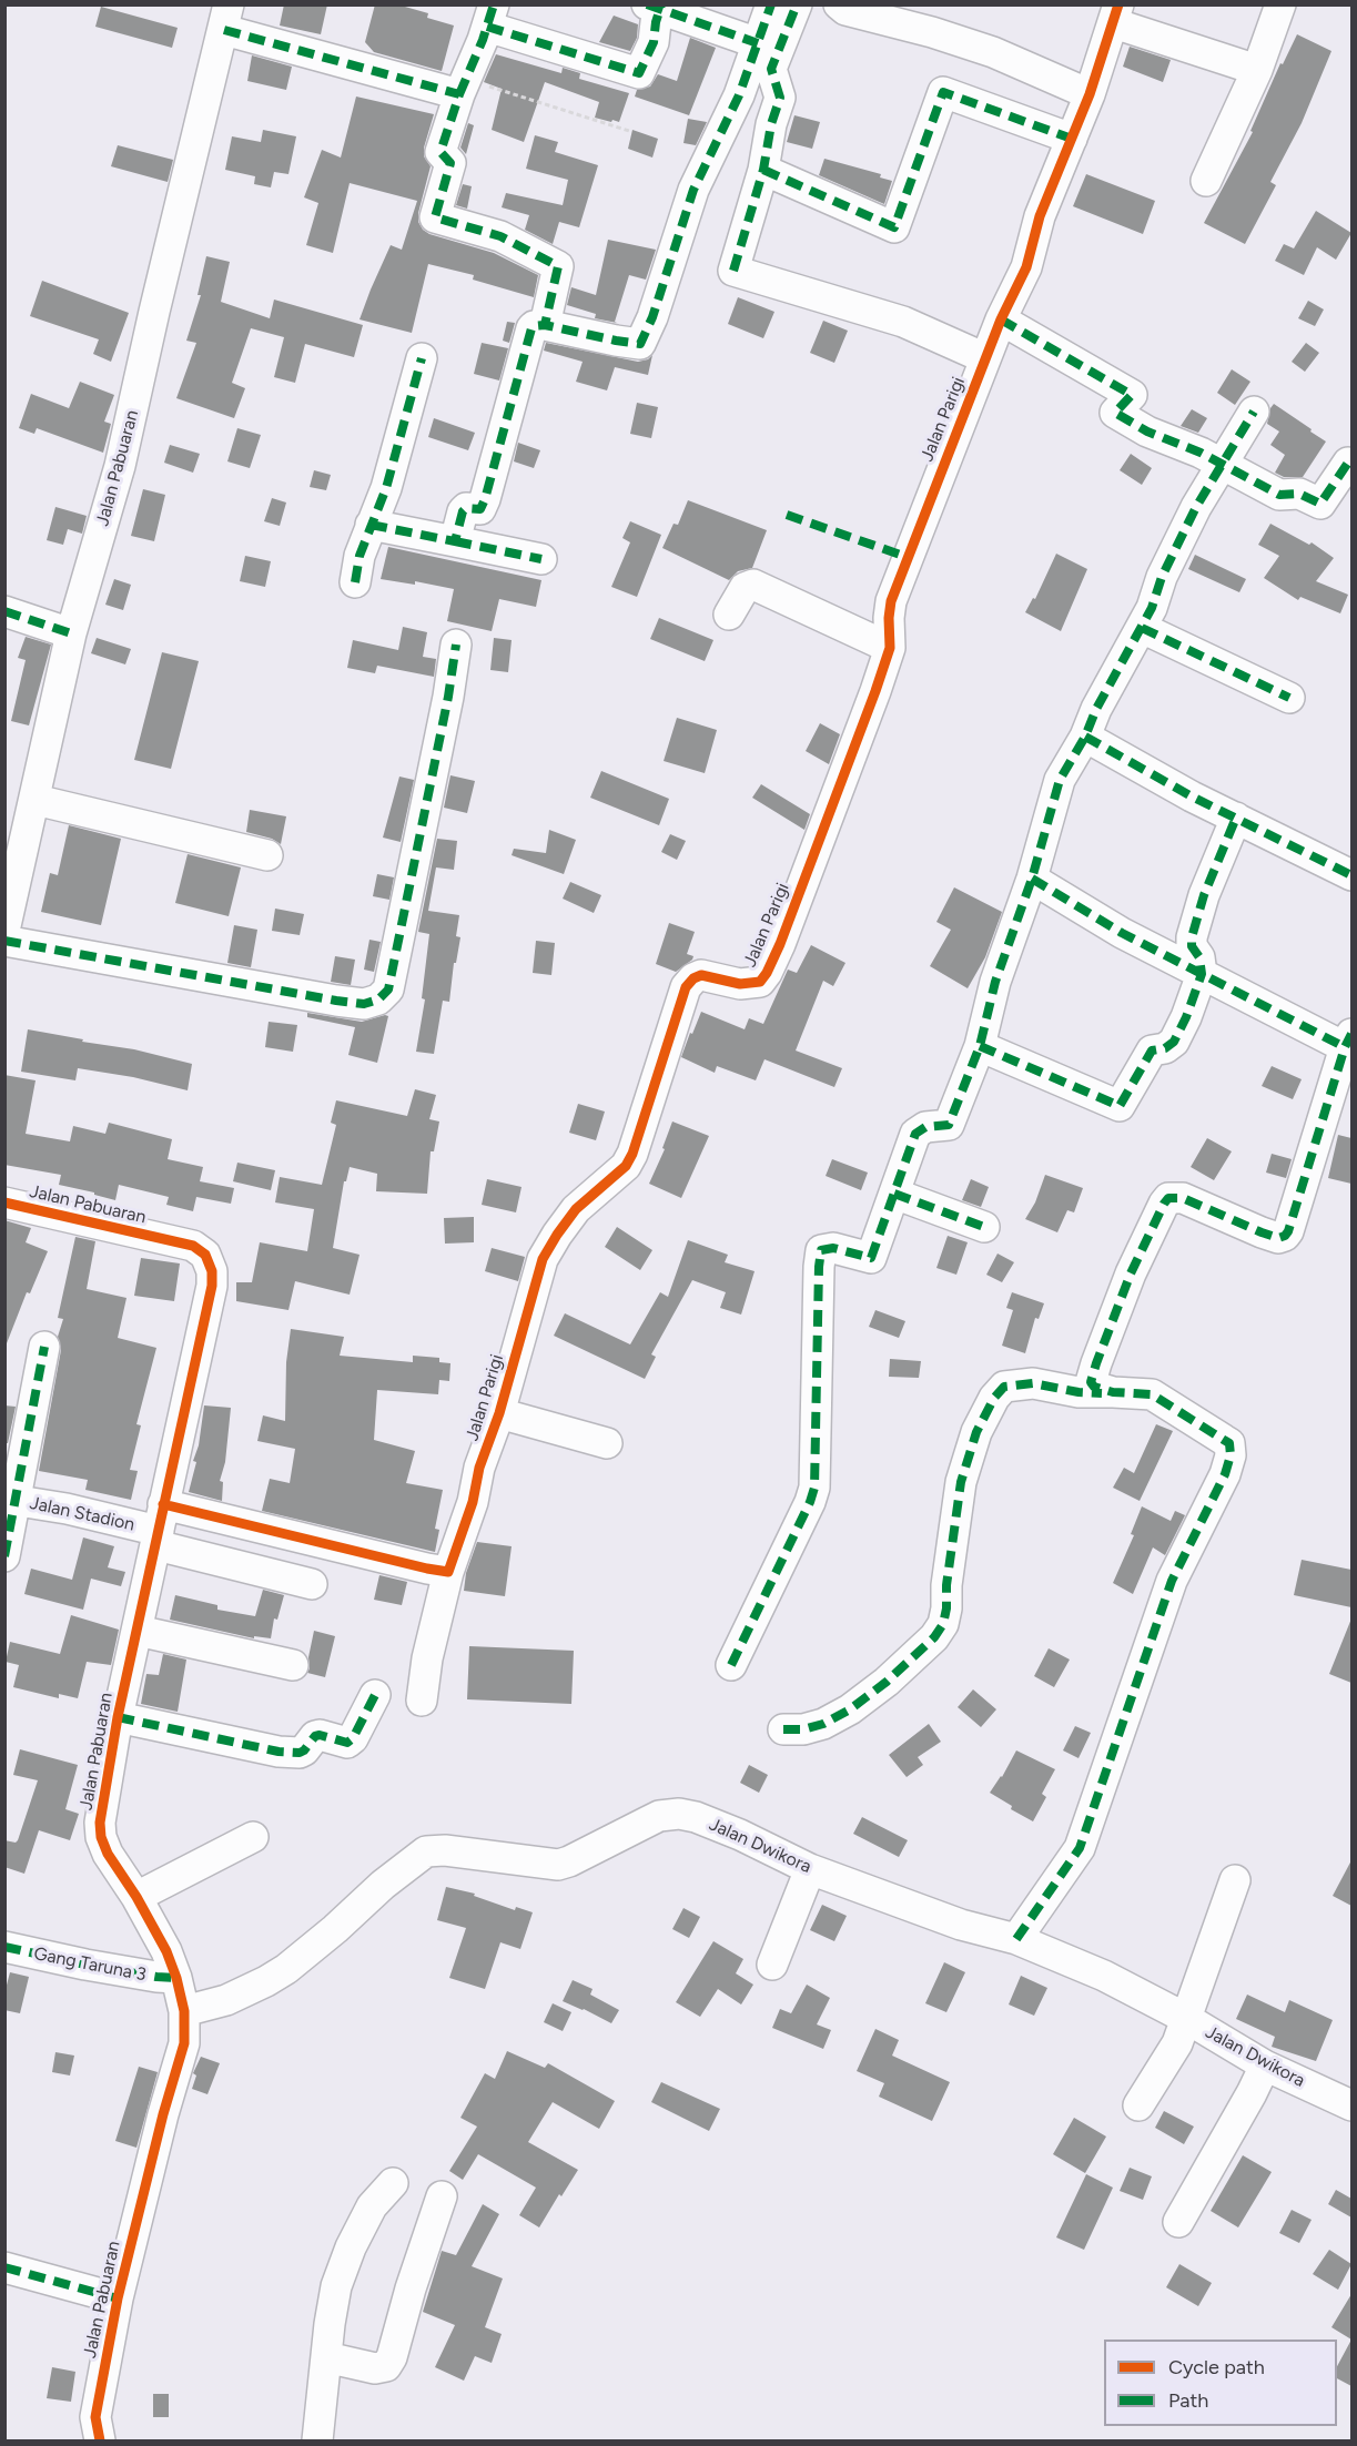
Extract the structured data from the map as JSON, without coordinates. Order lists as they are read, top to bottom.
{
  "streets": {
    "street": [
      "Jalan Parigi",
      "Jalan Pabuaran",
      "Jalan Stadion",
      "Jalan Dwikora",
      "Gang Taruna 3"
    ]
  },
  "crossings": [
    ["Jalan Pabuaran", "Jalan Stadion"],
    ["Jalan Pabuaran", "Jalan Dwikora"],
    ["Jalan Pabuaran", "Gang Taruna 3"]
  ],
  "legend": ["Cycle path", "Path"]
}
